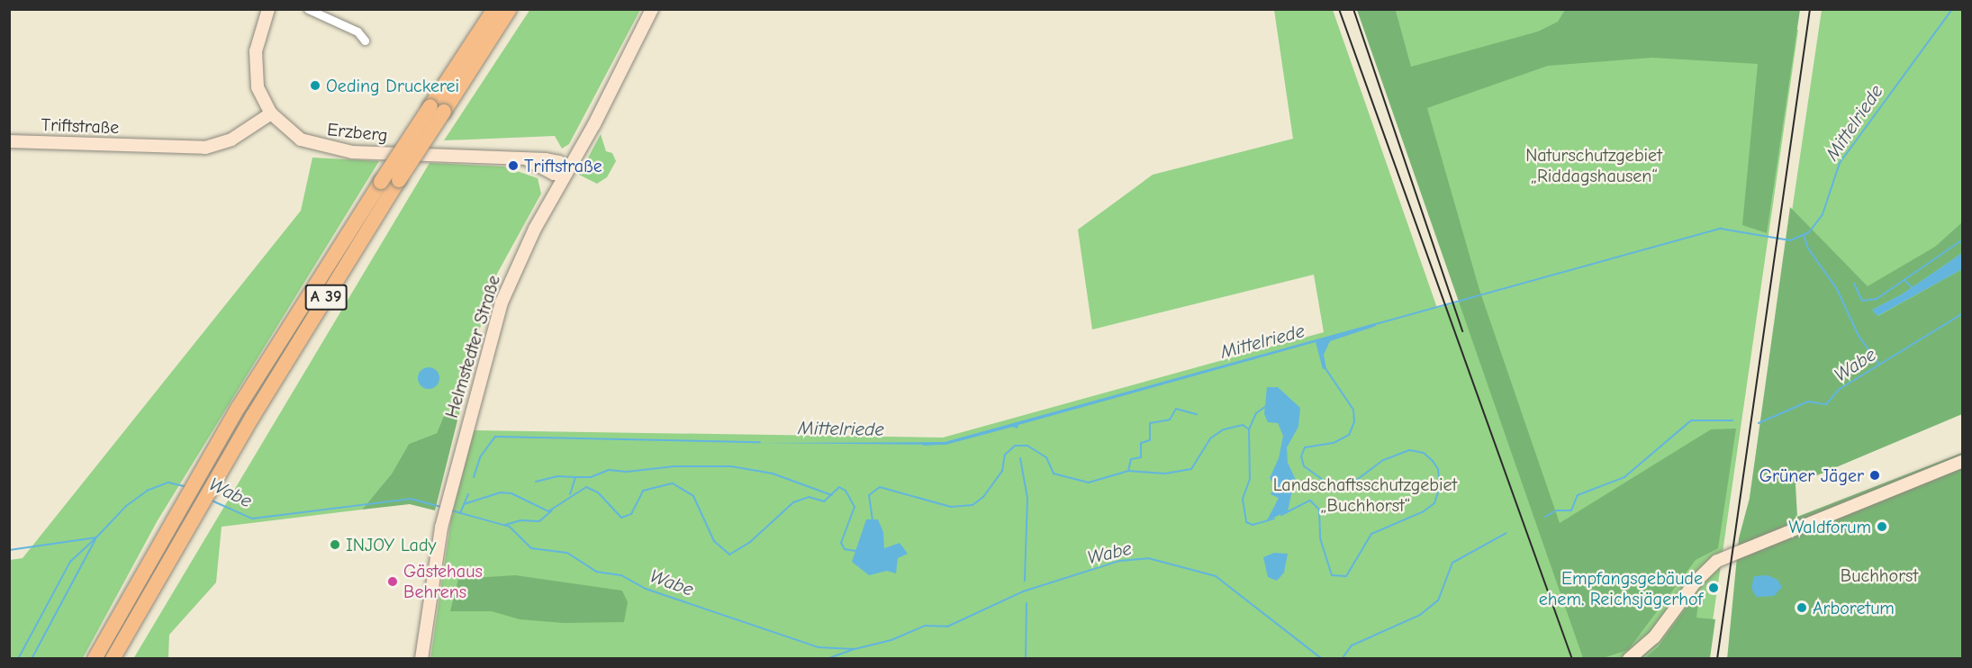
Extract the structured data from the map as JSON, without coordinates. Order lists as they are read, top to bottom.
{
  "streets": {
    "highway": ["A 39"],
    "street": ["Triftstraße", "Erzberg", "Helmstedter Straße"]
  },
  "crossings": [
    ["Triftstraße", "Erzberg"],
    ["Erzberg", "Helmstedter Straße"]
  ],
  "water": ["Mittelriede", "Wabe"],
  "parks": ["Naturschutzgebiet „Riddagshausen“", "Landschaftsschutzgebiet „Buchhorst“", "Buchhorst"],
  "places": [
    "Oeding Druckerei",
    "Triftstraße",
    "Grüner Jäger",
    "Waldforum",
    "INJOY Lady",
    "Gästehaus Behrens",
    "Empfangsgebäude ehem. Reichsjägerhof",
    "Arboretum"
  ]
}
